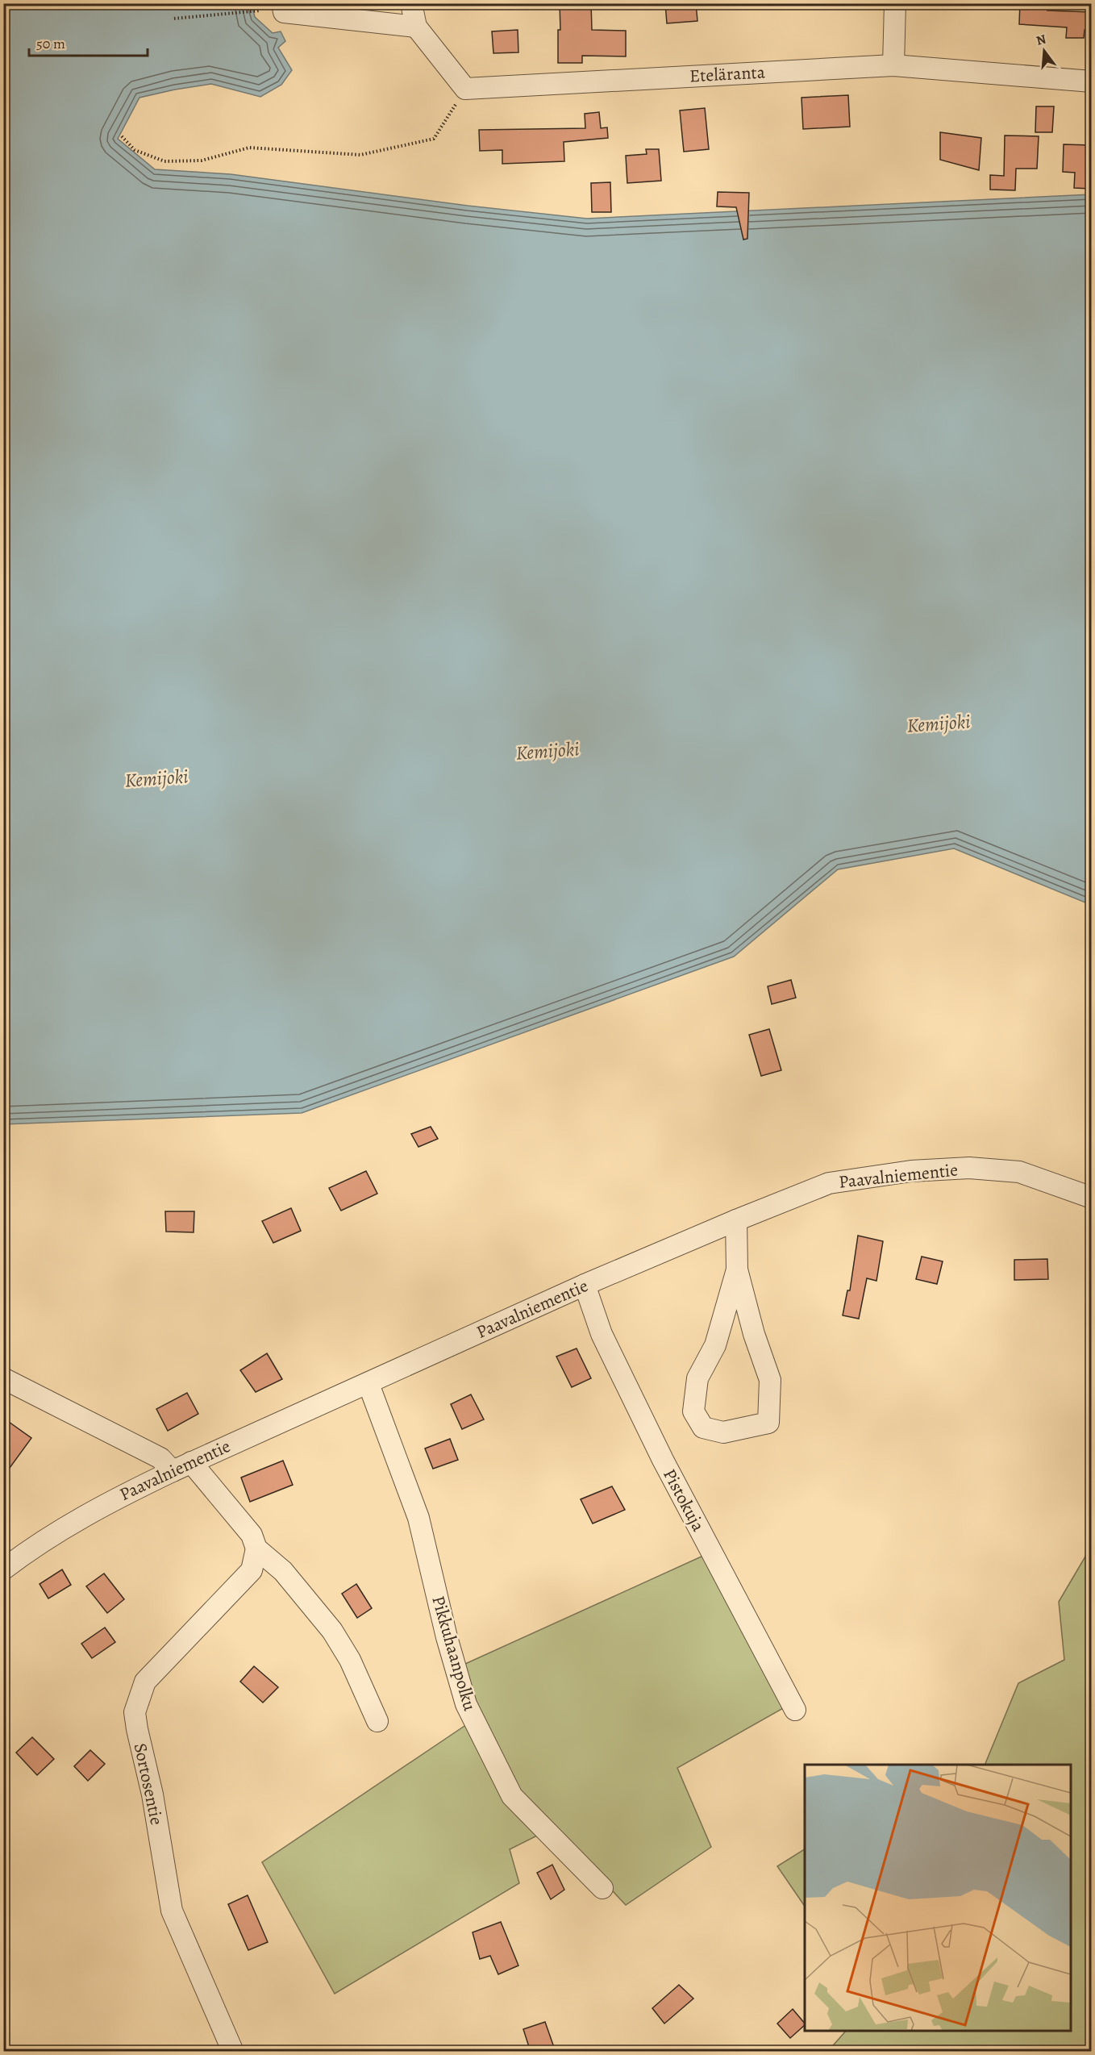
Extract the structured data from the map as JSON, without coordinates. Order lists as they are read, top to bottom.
{
  "streets": {
    "street": [
      "Eteläranta",
      "Paavalniementie",
      "Pistokuja",
      "Pikkuhaanpolku",
      "Sortosentie"
    ]
  },
  "crossings": [
    ["Paavalniementie", "Pistokuja"],
    ["Paavalniementie", "Pikkuhaanpolku"]
  ],
  "water": ["Kemijoki"],
  "scale_bar": "50 m",
  "north": "top"
}
